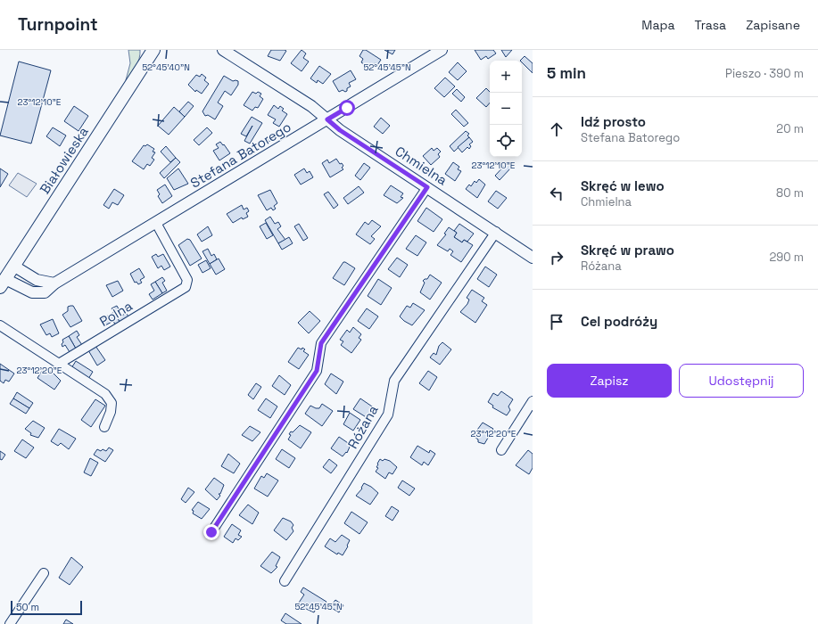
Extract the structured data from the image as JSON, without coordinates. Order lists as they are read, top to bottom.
{
  "streets": {
    "main road": ["Białowieska"],
    "street": [
      "Stefana Batorego",
      "Chmielna",
      "Polna",
      "Różana"
    ]
  },
  "crossings": [
    ["Stefana Batorego", "Białowieska"],
    ["Stefana Batorego", "Chmielna"],
    ["Stefana Batorego", "Polna"],
    ["Chmielna", "Różana"]
  ],
  "scale_bar": "50 m",
  "page": {
    "header": "Turnpoint",
    "nav": ["Mapa", "Trasa", "Zapisane"],
    "heading": ["5 min", "Pieszo · 390 m"],
    "map_buttons": ["+", "−"],
    "list": [
      ["Idź prosto", "Stefana Batorego", "20 m"],
      ["Skręć w lewo", "Chmielna", "80 m"],
      ["Skręć w prawo", "Różana", "290 m"],
      "Cel podróży"
    ],
    "buttons": ["Zapisz", "Udostępnij"],
    "scale": "50 m"
  },
  "coordinates": [
    "52°45'40\"N",
    "52°45'45\"N",
    "23°12'10\"E",
    "23°12'20\"E"
  ]
}
